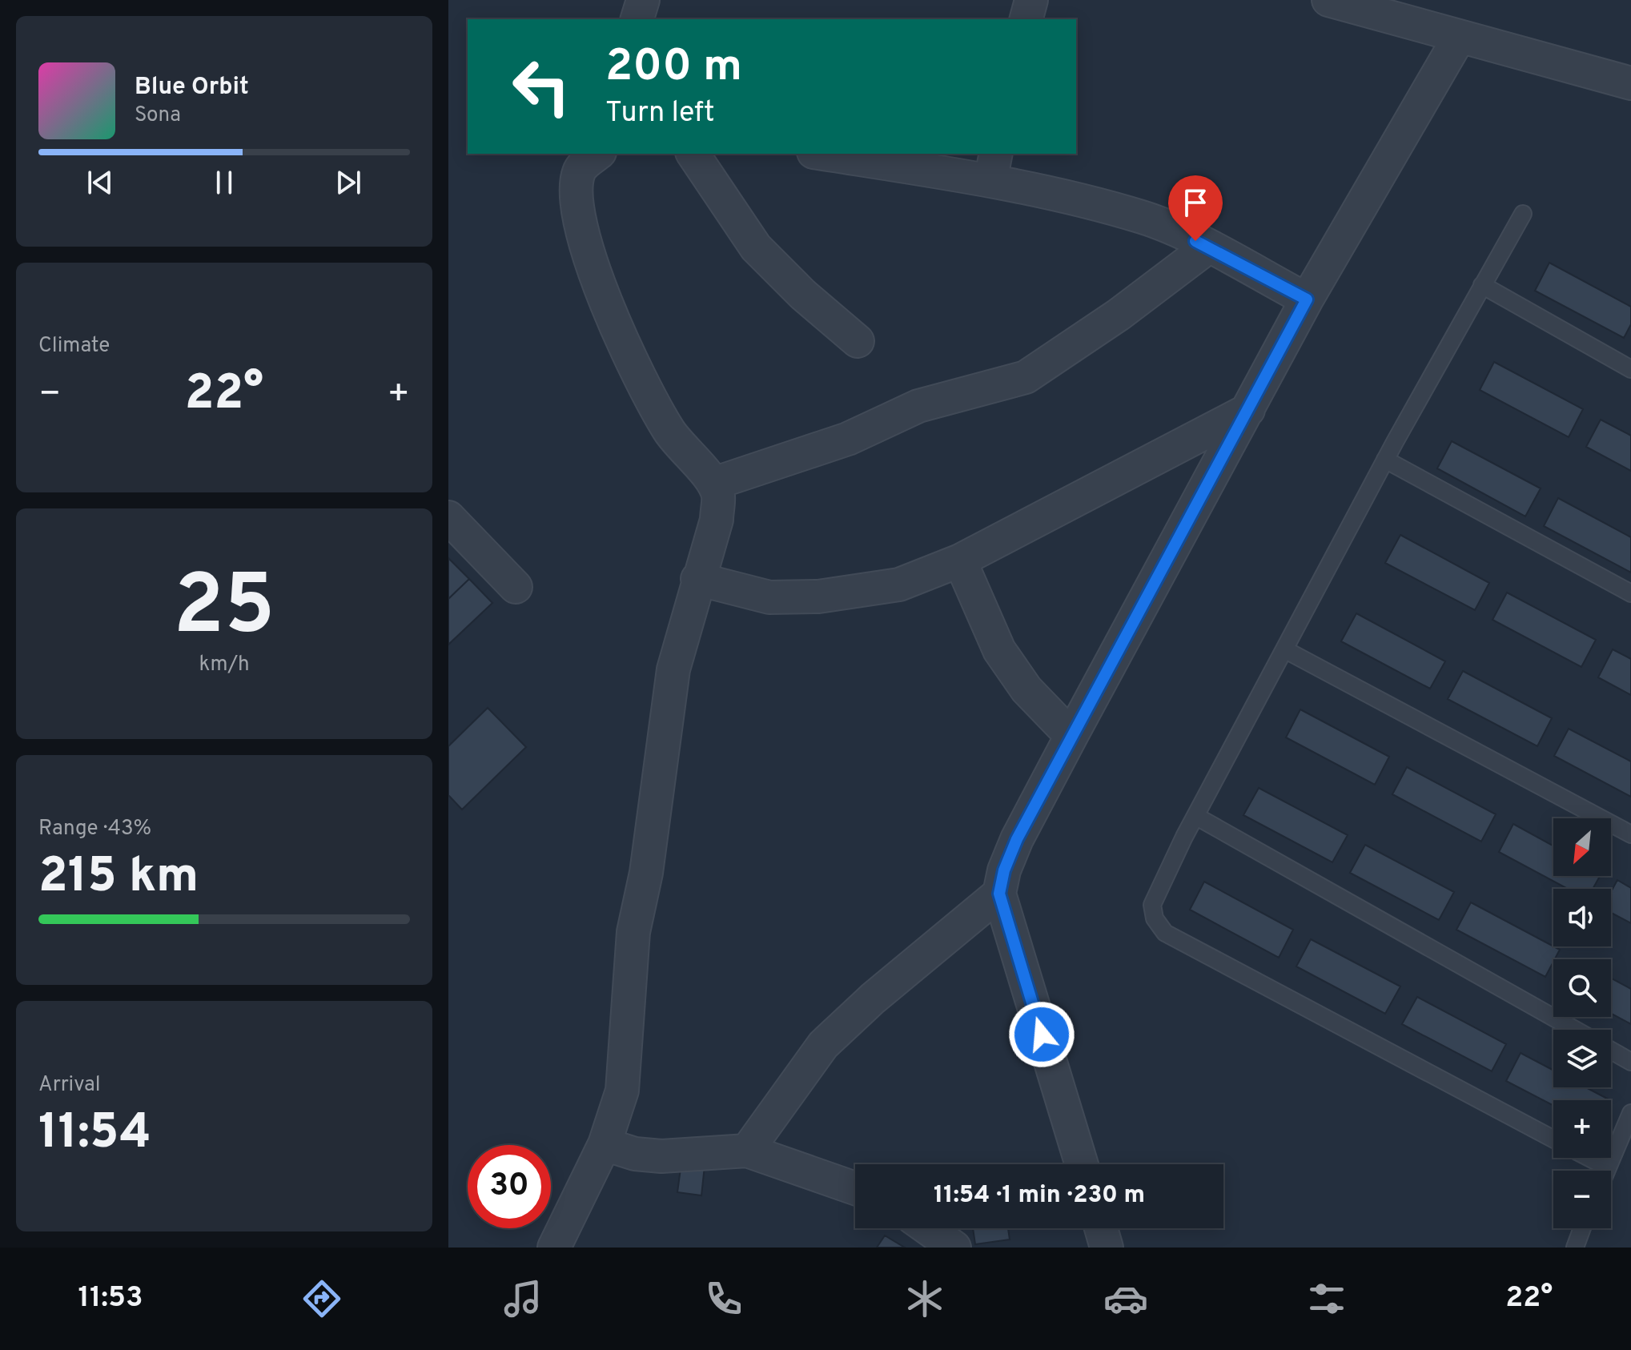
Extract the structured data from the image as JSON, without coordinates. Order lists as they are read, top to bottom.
{
  "north": "bottom left",
  "page": {
    "turn": ["200 m", "Turn left"],
    "song": ["Blue Orbit", "Sona"],
    "tile": [
      "Climate",
      ["25", "km/h"],
      ["Range · 43%", "215 km"],
      ["Arrival", "11:54"]
    ],
    "heat": ["−", "22°", "+"],
    "map_buttons": ["+", "−"],
    "limit": "30",
    "trip": "11:54 · 1 min · 230 m",
    "tabs": ["11:53", "22°"]
  }
}
